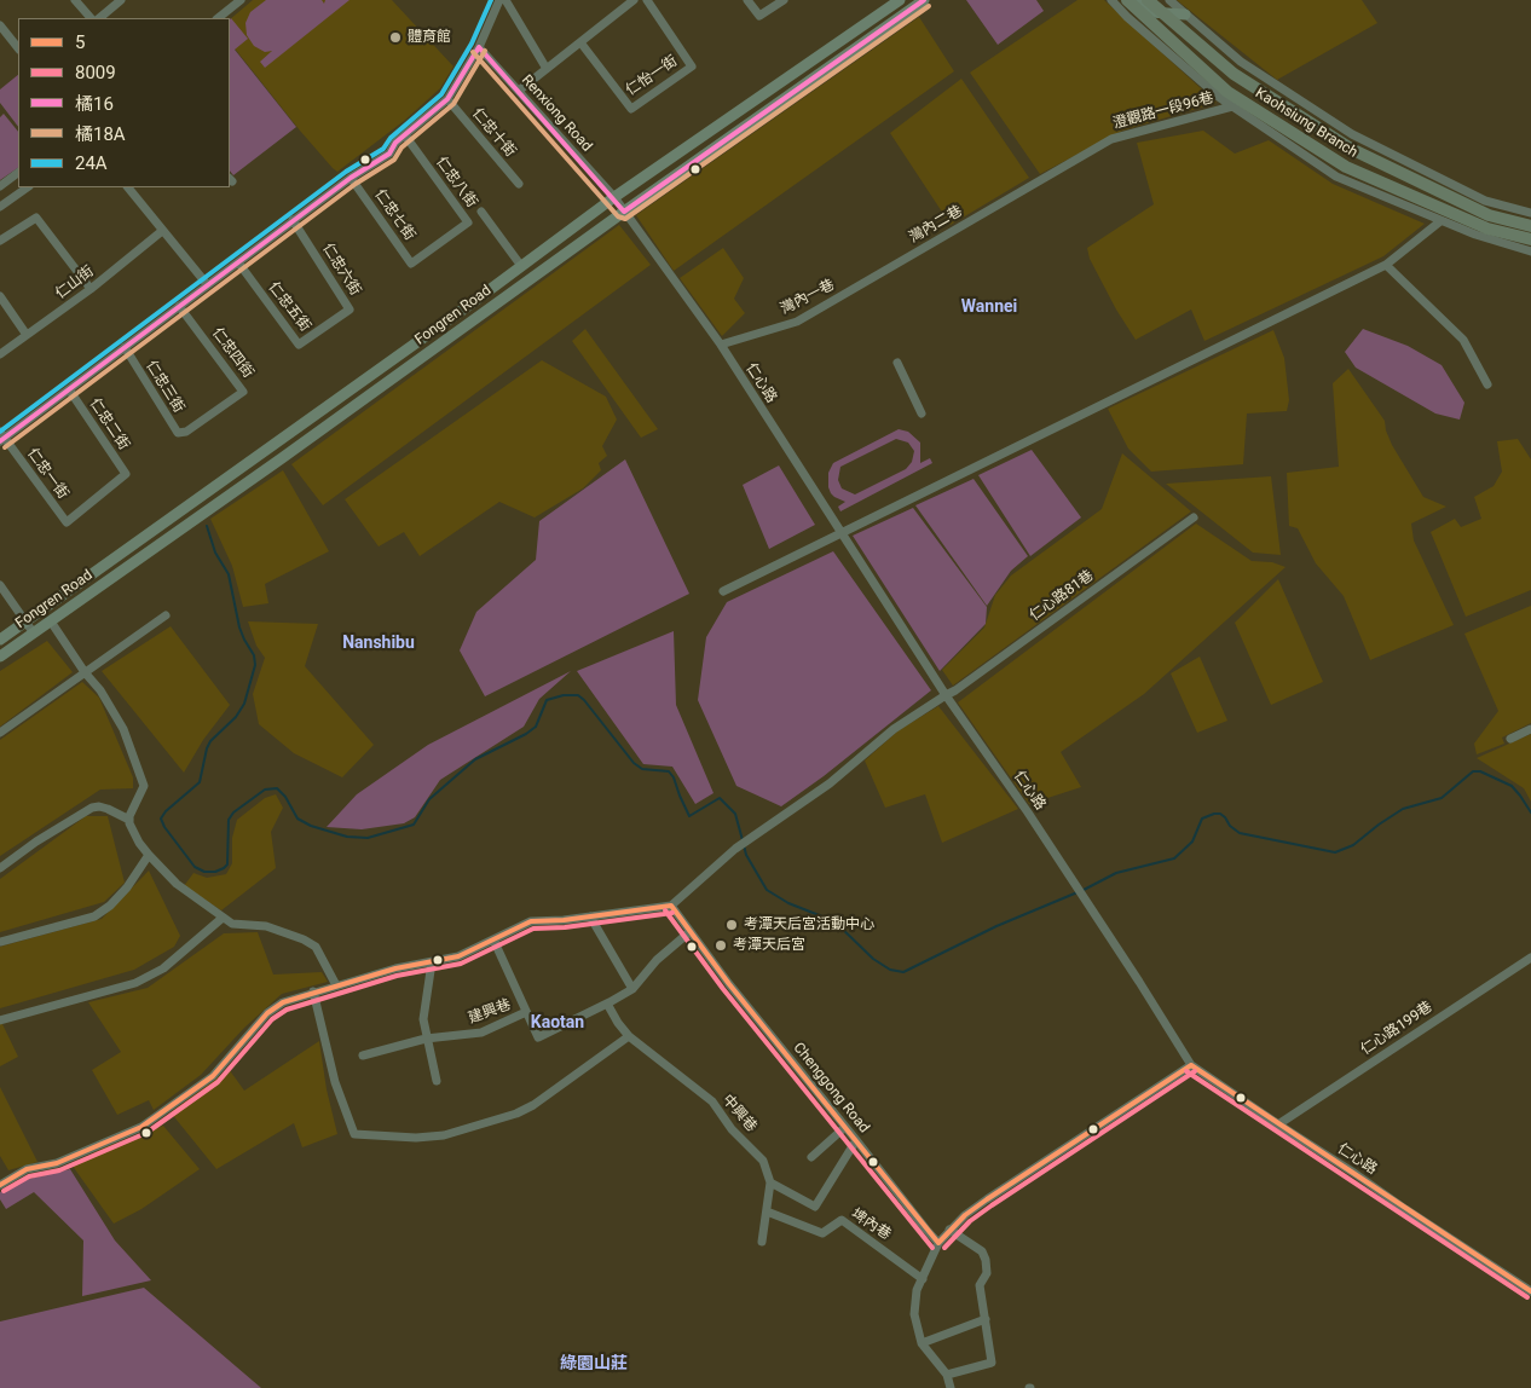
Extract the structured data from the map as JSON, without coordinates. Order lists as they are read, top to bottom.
{
  "streets": {
    "highway": ["Kaohsiung Branch"],
    "main road": ["Fongren Road"],
    "street": [
      "仁怡一街",
      "澄觀路一段96巷",
      "Renxiong Road",
      "仁忠十街",
      "仁忠八街",
      "仁忠七街",
      "灣內二巷",
      "仁忠六街",
      "仁山街",
      "灣內一巷",
      "仁忠五街",
      "仁忠四街",
      "仁心路",
      "仁忠三街",
      "仁忠二街",
      "仁忠一街",
      "仁心路81巷",
      "建興巷",
      "仁心路199巷",
      "Chenggong Road",
      "中興巷",
      "埤內巷"
    ]
  },
  "crossings": [
    ["澄觀路一段96巷", "灣內二巷"],
    ["Renxiong Road", "Fongren Road"],
    ["Renxiong Road", "仁心路"],
    ["仁忠八街", "仁忠七街"],
    ["灣內二巷", "灣內一巷"],
    ["仁忠六街", "仁忠五街"],
    ["灣內一巷", "仁心路"],
    ["Fongren Road", "仁心路"],
    ["仁忠四街", "仁忠三街"],
    ["仁心路", "仁心路81巷"],
    ["仁心路", "仁心路199巷"],
    ["仁忠二街", "仁忠一街"]
  ],
  "districts": [
    "Wannei",
    "Nanshibu",
    "Kaotan",
    "綠園山莊"
  ],
  "places": ["體育館", "考潭天后宮活動中心", "考潭天后宮"],
  "lines": [
    "transit line 橘16",
    "transit line 24A",
    "transit line 橘18A",
    "transit line 5",
    "transit line 8009"
  ],
  "legend": [
    "5",
    "8009",
    "橘16",
    "橘18A",
    "24A"
  ]
}
